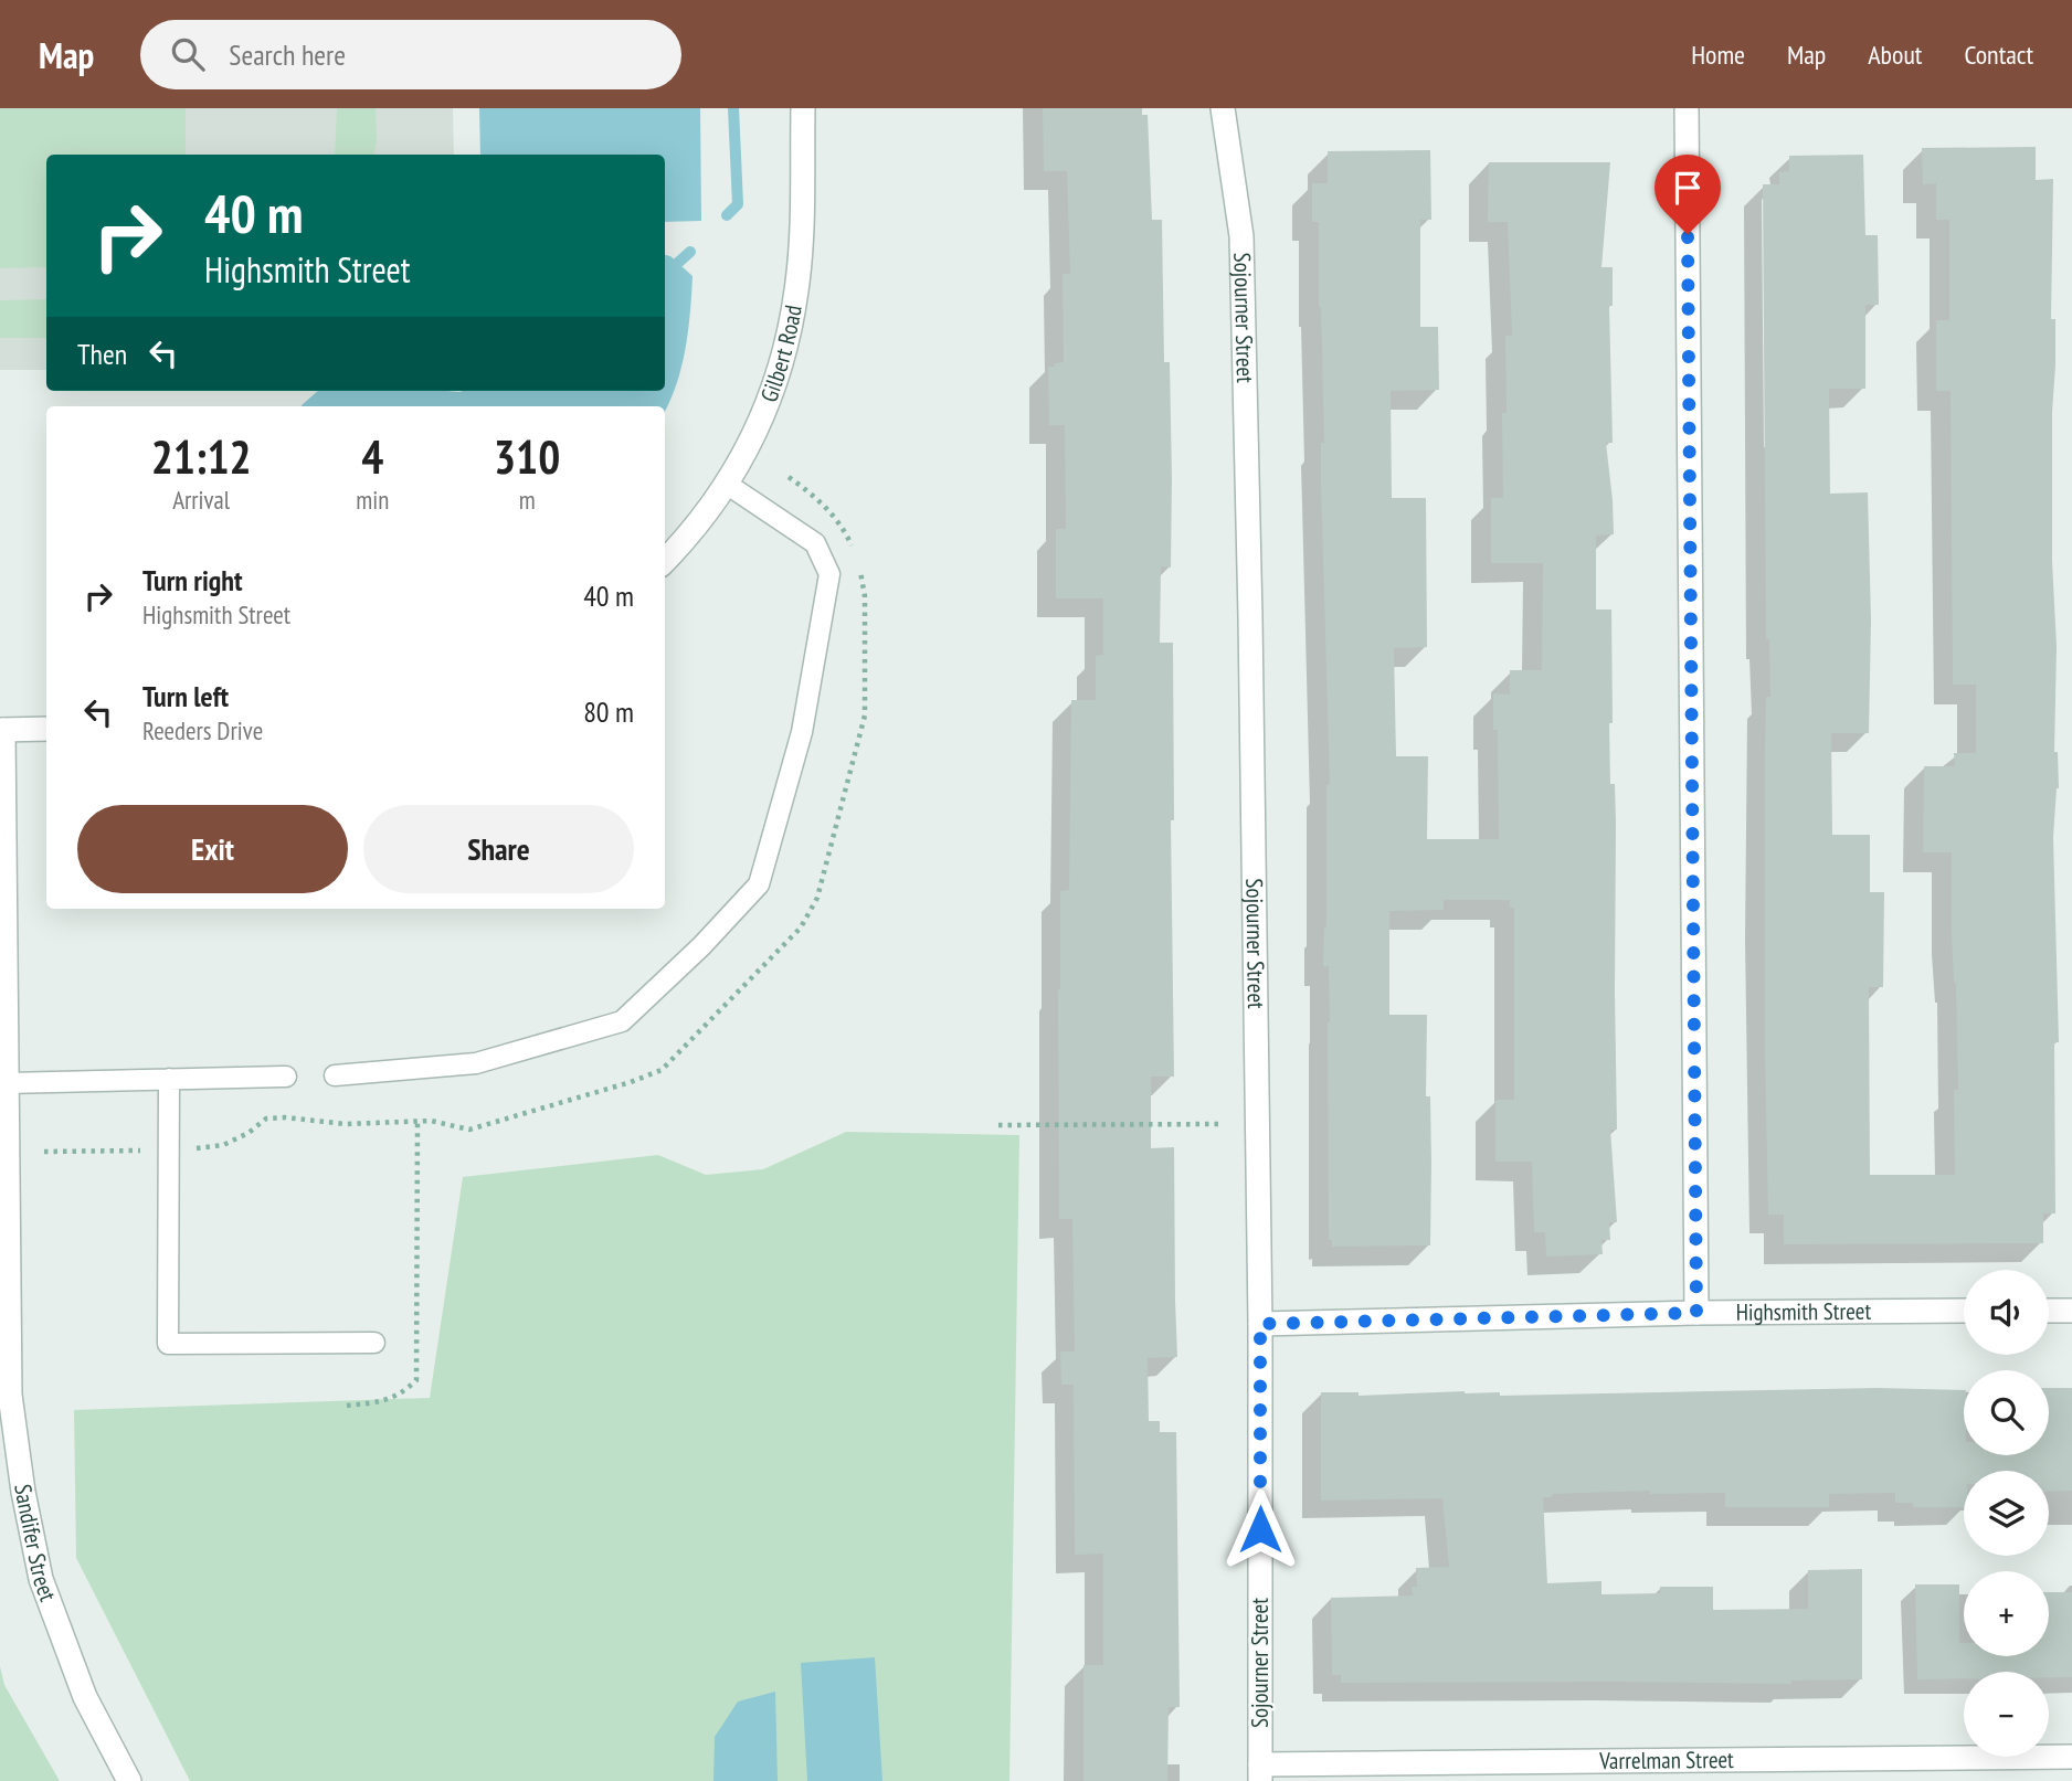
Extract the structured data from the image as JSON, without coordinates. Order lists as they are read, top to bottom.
{
  "streets": {
    "street": [
      "Sojourner Street",
      "Gilbert Road",
      "Highsmith Street",
      "Sandifer Street",
      "Varrelman Street"
    ]
  },
  "crossings": [
    ["Sojourner Street", "Highsmith Street"],
    ["Sojourner Street", "Varrelman Street"]
  ],
  "page": {
    "header": "Map",
    "search": "Search here",
    "nav": [
      "Home",
      "Map",
      "About",
      "Contact"
    ],
    "turn": ["40 m", "Highsmith Street"],
    "then": "Then",
    "eta": [
      "21:12",
      "Arrival",
      "4",
      "min",
      "310",
      "m"
    ],
    "list": [
      {
        "name": "Turn right",
        "note": "Highsmith Street",
        "value": "40 m"
      },
      {
        "name": "Turn left",
        "note": "Reeders Drive",
        "value": "80 m"
      }
    ],
    "buttons": ["Exit", "Share"],
    "map_buttons": ["+", "−"]
  }
}
